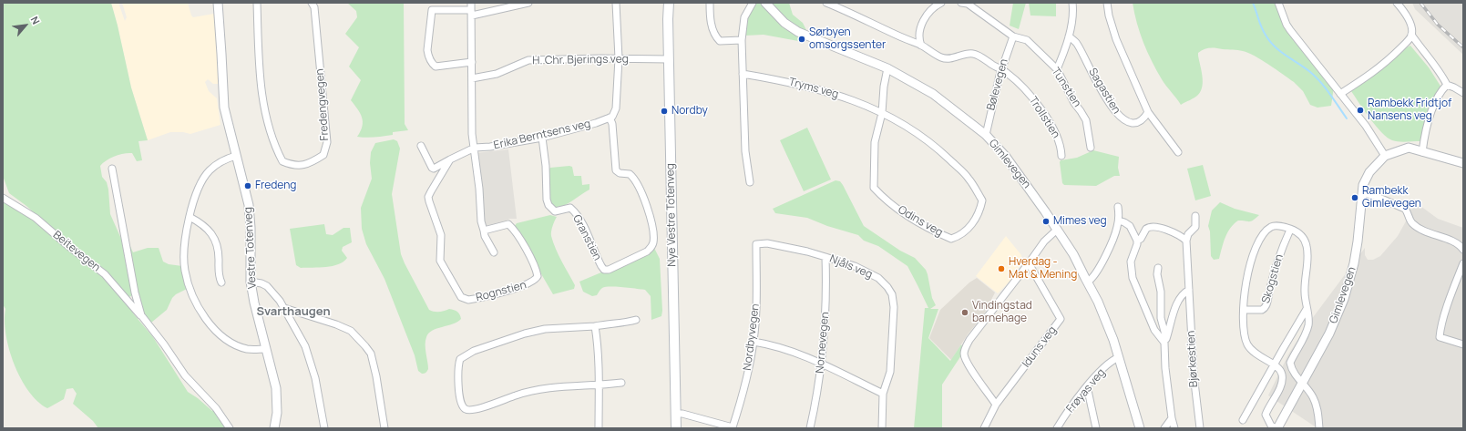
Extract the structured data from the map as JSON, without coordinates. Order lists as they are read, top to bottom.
{
  "streets": {
    "main road": ["Nye Vestre Totenveg"],
    "street": [
      "H. Chr. Bjerings veg",
      "Bølevegen",
      "Tunstien",
      "Tryms veg",
      "Sagastien",
      "Fredengvegen",
      "Trollstien",
      "Erika Berntsens veg",
      "Gimlevegen",
      "Odins veg",
      "Granstien",
      "Vestre Totenveg",
      "Beitevegen",
      "Njåls veg",
      "Skogstien",
      "Rognstien",
      "Nordbyvegen",
      "Nornevegen",
      "Iduns veg",
      "Bjørkestien",
      "Frøyas veg"
    ]
  },
  "crossings": [
    ["H. Chr. Bjerings veg", "Nye Vestre Totenveg"],
    ["Bølevegen", "Tunstien"],
    ["Bølevegen", "Trollstien"],
    ["Bølevegen", "Gimlevegen"],
    ["Tryms veg", "Odins veg"],
    ["Erika Berntsens veg", "Granstien"],
    ["Gimlevegen", "Odins veg"],
    ["Gimlevegen", "Frøyas veg"],
    ["Nye Vestre Totenveg", "Nordbyvegen"],
    ["Njåls veg", "Nordbyvegen"],
    ["Njåls veg", "Nornevegen"]
  ],
  "districts": ["Svarthaugen"],
  "places": [
    "Sørbyen omsorgssenter",
    "Rambekk Fridtjof Nansens veg",
    "Nordby",
    "Fredeng",
    "Rambekk Gimlevegen",
    "Mimes veg",
    "Hverdag - Mat & Mening",
    "Vindingstad barnehage"
  ],
  "north": "top right"
}
